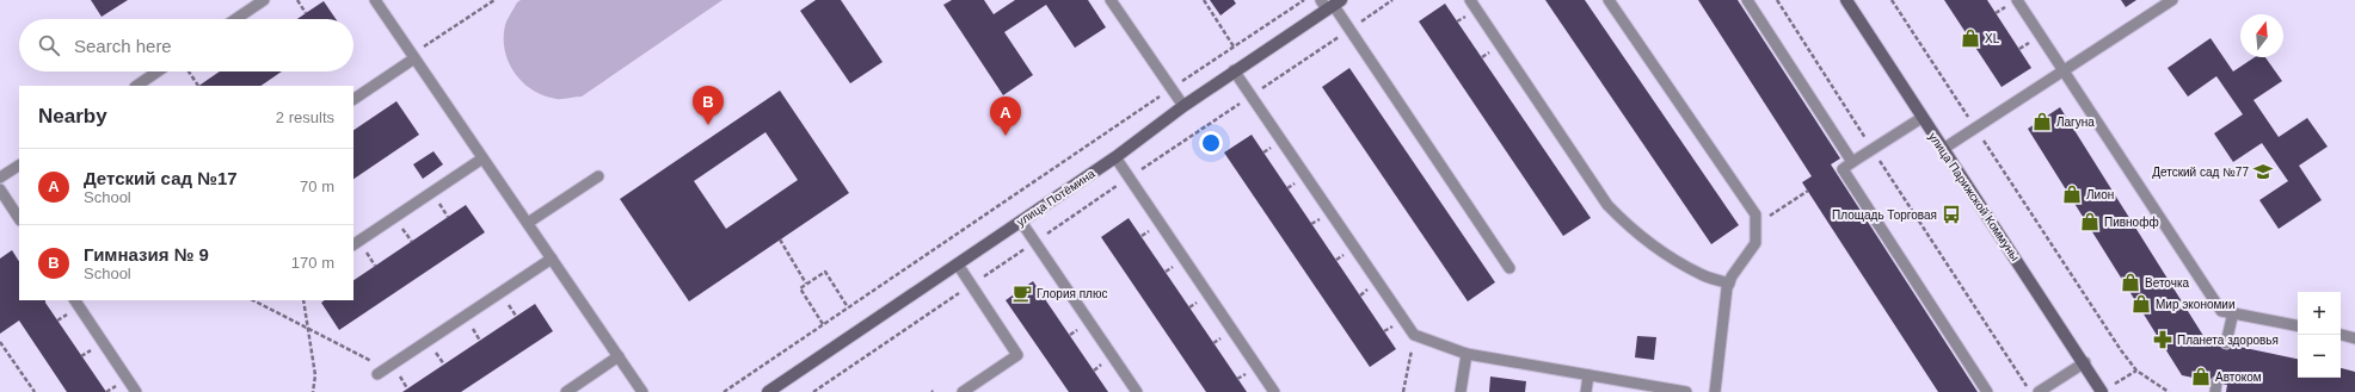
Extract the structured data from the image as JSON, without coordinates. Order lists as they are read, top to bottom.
{
  "streets": {
    "street": ["улица Парижской Коммуны", "улица Потёмина"]
  },
  "places": {
    "shop": [
      "XL",
      "Лагуна",
      "Лион",
      "Пивнофф",
      "Веточка",
      "Мир экономии",
      "Автоком"
    ],
    "school or university": ["Детский сад №77"],
    "bus stop": ["Площадь Торговая"],
    "cafe": ["Глория плюс"],
    "pharmacy": ["Планета здоровья"]
  },
  "north": "top",
  "page": {
    "search": "Search here",
    "pins": ["B", "A"],
    "heading": ["Nearby", "2 results"],
    "list": [
      {
        "mark": "A",
        "name": "Детский сад №17",
        "note": "School",
        "value": "70 m"
      },
      {
        "mark": "B",
        "name": "Гимназия № 9",
        "note": "School",
        "value": "170 m"
      }
    ],
    "map_buttons": ["+", "−"]
  }
}
